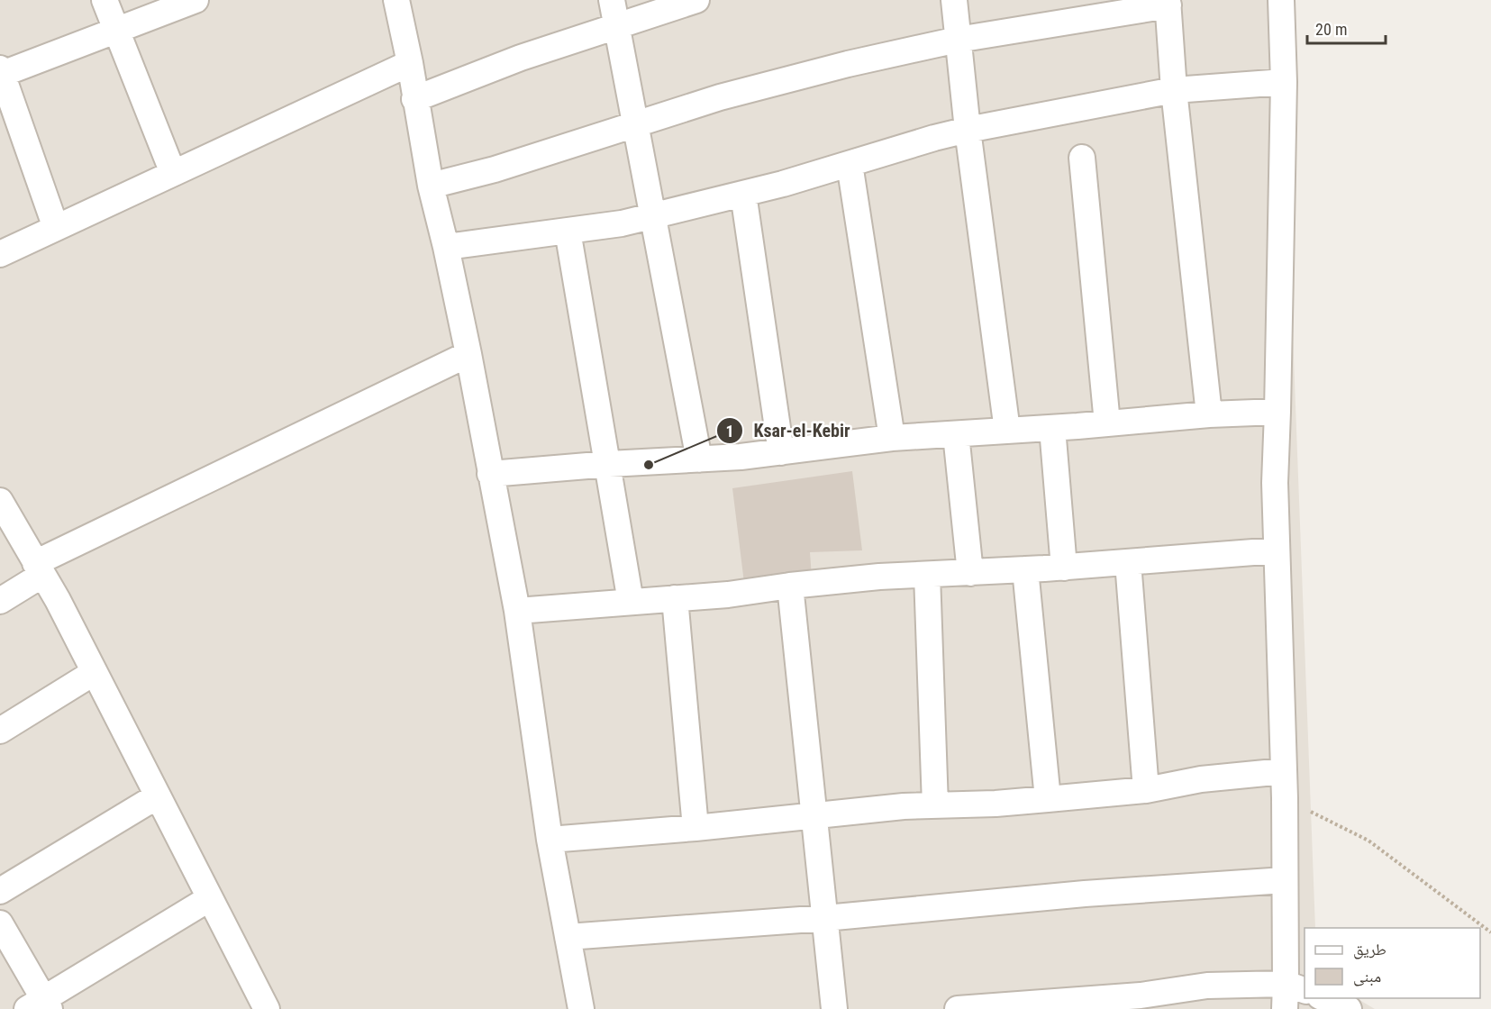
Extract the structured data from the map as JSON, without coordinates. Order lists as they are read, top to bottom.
{
  "places": ["Ksar-el-Kebir"],
  "legend": ["طريق", "مبنى"],
  "scale_bar": "20 m"
}
